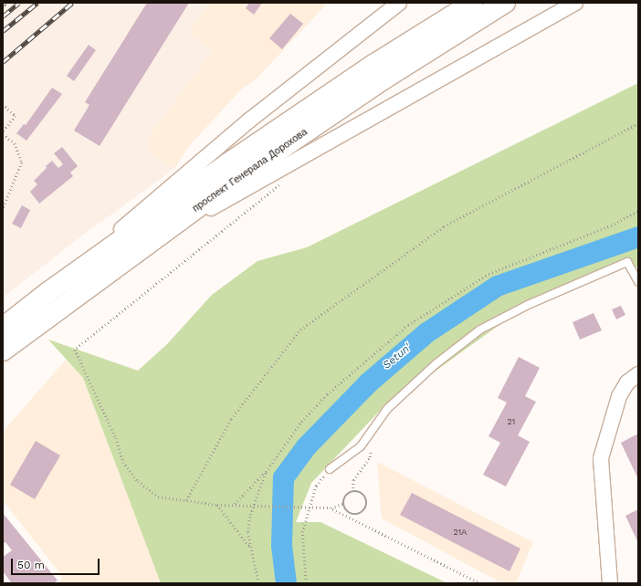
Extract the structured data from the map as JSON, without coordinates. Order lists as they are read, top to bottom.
{
  "streets": {
    "main road": ["проспект Генерала Дорохова"]
  },
  "water": ["Setun'"],
  "house_numbers": ["21", "21А"],
  "scale_bar": "50 m"
}
